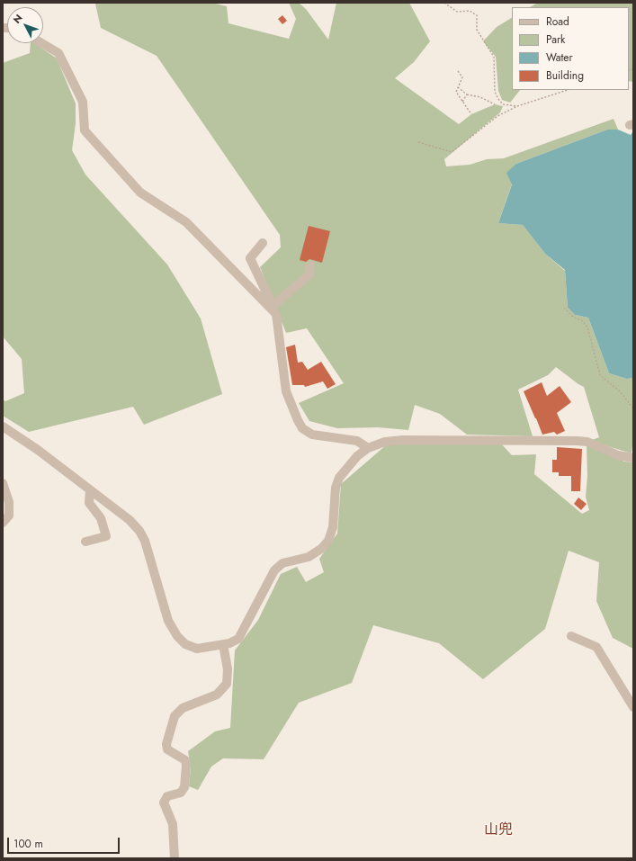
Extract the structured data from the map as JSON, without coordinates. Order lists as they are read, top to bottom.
{
  "districts": ["山兜"],
  "legend": [
    "Road",
    "Park",
    "Water",
    "Building"
  ],
  "scale_bar": "100 m",
  "north": "top left"
}
